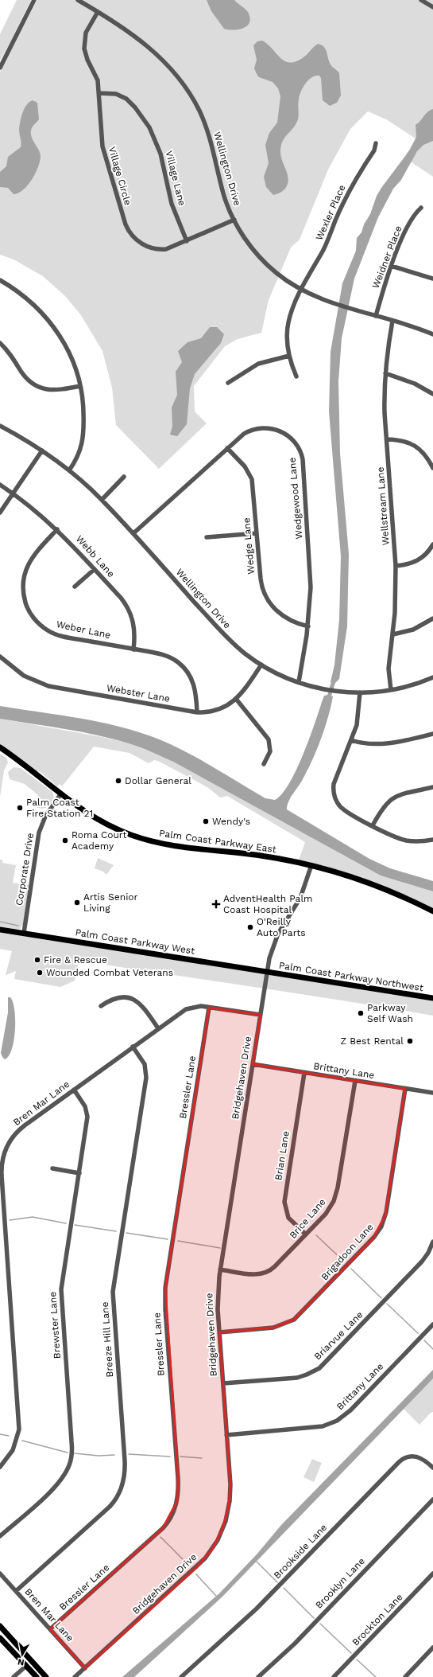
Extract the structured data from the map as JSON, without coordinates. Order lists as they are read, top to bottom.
{
  "streets": {
    "main road": ["Palm Coast Parkway East", "Palm Coast Parkway West", "Palm Coast Parkway Northwest"],
    "street": [
      "Wellington Drive",
      "Village Circle",
      "Village Lane",
      "Wexler Place",
      "Weidner Place",
      "Wedgewood Lane",
      "Wellstream Lane",
      "Wedge Lane",
      "Webb Lane",
      "Weber Lane",
      "Webster Lane",
      "Corporate Drive",
      "Brittany Lane",
      "Bridgehaven Drive",
      "Bressler Lane",
      "Bren Mar Lane",
      "Brian Lane",
      "Brice Lane",
      "Brigadoon Lane",
      "Brewster Lane",
      "Briarvue Lane",
      "Breeze Hill Lane",
      "Brookside Lane",
      "Brooklyn Lane",
      "Brockton Lane"
    ]
  },
  "crossings": [
    ["Wellington Drive", "Village Circle"],
    ["Wellington Drive", "Wexler Place"],
    ["Wellington Drive", "Weidner Place"],
    ["Wellington Drive", "Wedgewood Lane"],
    ["Wellington Drive", "Wellstream Lane"],
    ["Wellington Drive", "Webster Lane"],
    ["Village Circle", "Village Lane"],
    ["Wedgewood Lane", "Wedge Lane"],
    ["Webb Lane", "Weber Lane"],
    ["Weber Lane", "Webster Lane"],
    ["Palm Coast Parkway East", "Corporate Drive"],
    ["Palm Coast Parkway East", "Bridgehaven Drive"],
    ["Corporate Drive", "Palm Coast Parkway West"],
    ["Palm Coast Parkway West", "Palm Coast Parkway Northwest"],
    ["Palm Coast Parkway West", "Bridgehaven Drive"],
    ["Palm Coast Parkway Northwest", "Bridgehaven Drive"],
    ["Brittany Lane", "Bridgehaven Drive"],
    ["Brittany Lane", "Brian Lane"],
    ["Brittany Lane", "Brice Lane"],
    ["Brittany Lane", "Brigadoon Lane"],
    ["Bridgehaven Drive", "Bren Mar Lane"],
    ["Bridgehaven Drive", "Brice Lane"],
    ["Bridgehaven Drive", "Brigadoon Lane"],
    ["Bridgehaven Drive", "Briarvue Lane"],
    ["Bressler Lane", "Bren Mar Lane"],
    ["Bren Mar Lane", "Brewster Lane"],
    ["Bren Mar Lane", "Breeze Hill Lane"],
    ["Brian Lane", "Brice Lane"]
  ],
  "places": {
    "other": [
      "Dollar General",
      "Palm Coast Fire Station 21",
      "Wendy's",
      "Roma Court Academy",
      "Artis Senior Living",
      "O'Reilly Auto Parts",
      "Fire & Rescue",
      "Wounded Combat Veterans",
      "Parkway Self Wash",
      "Z Best Rental"
    ],
    "health": ["AdventHealth Palm Coast Hospital"]
  },
  "north": "bottom"
}
